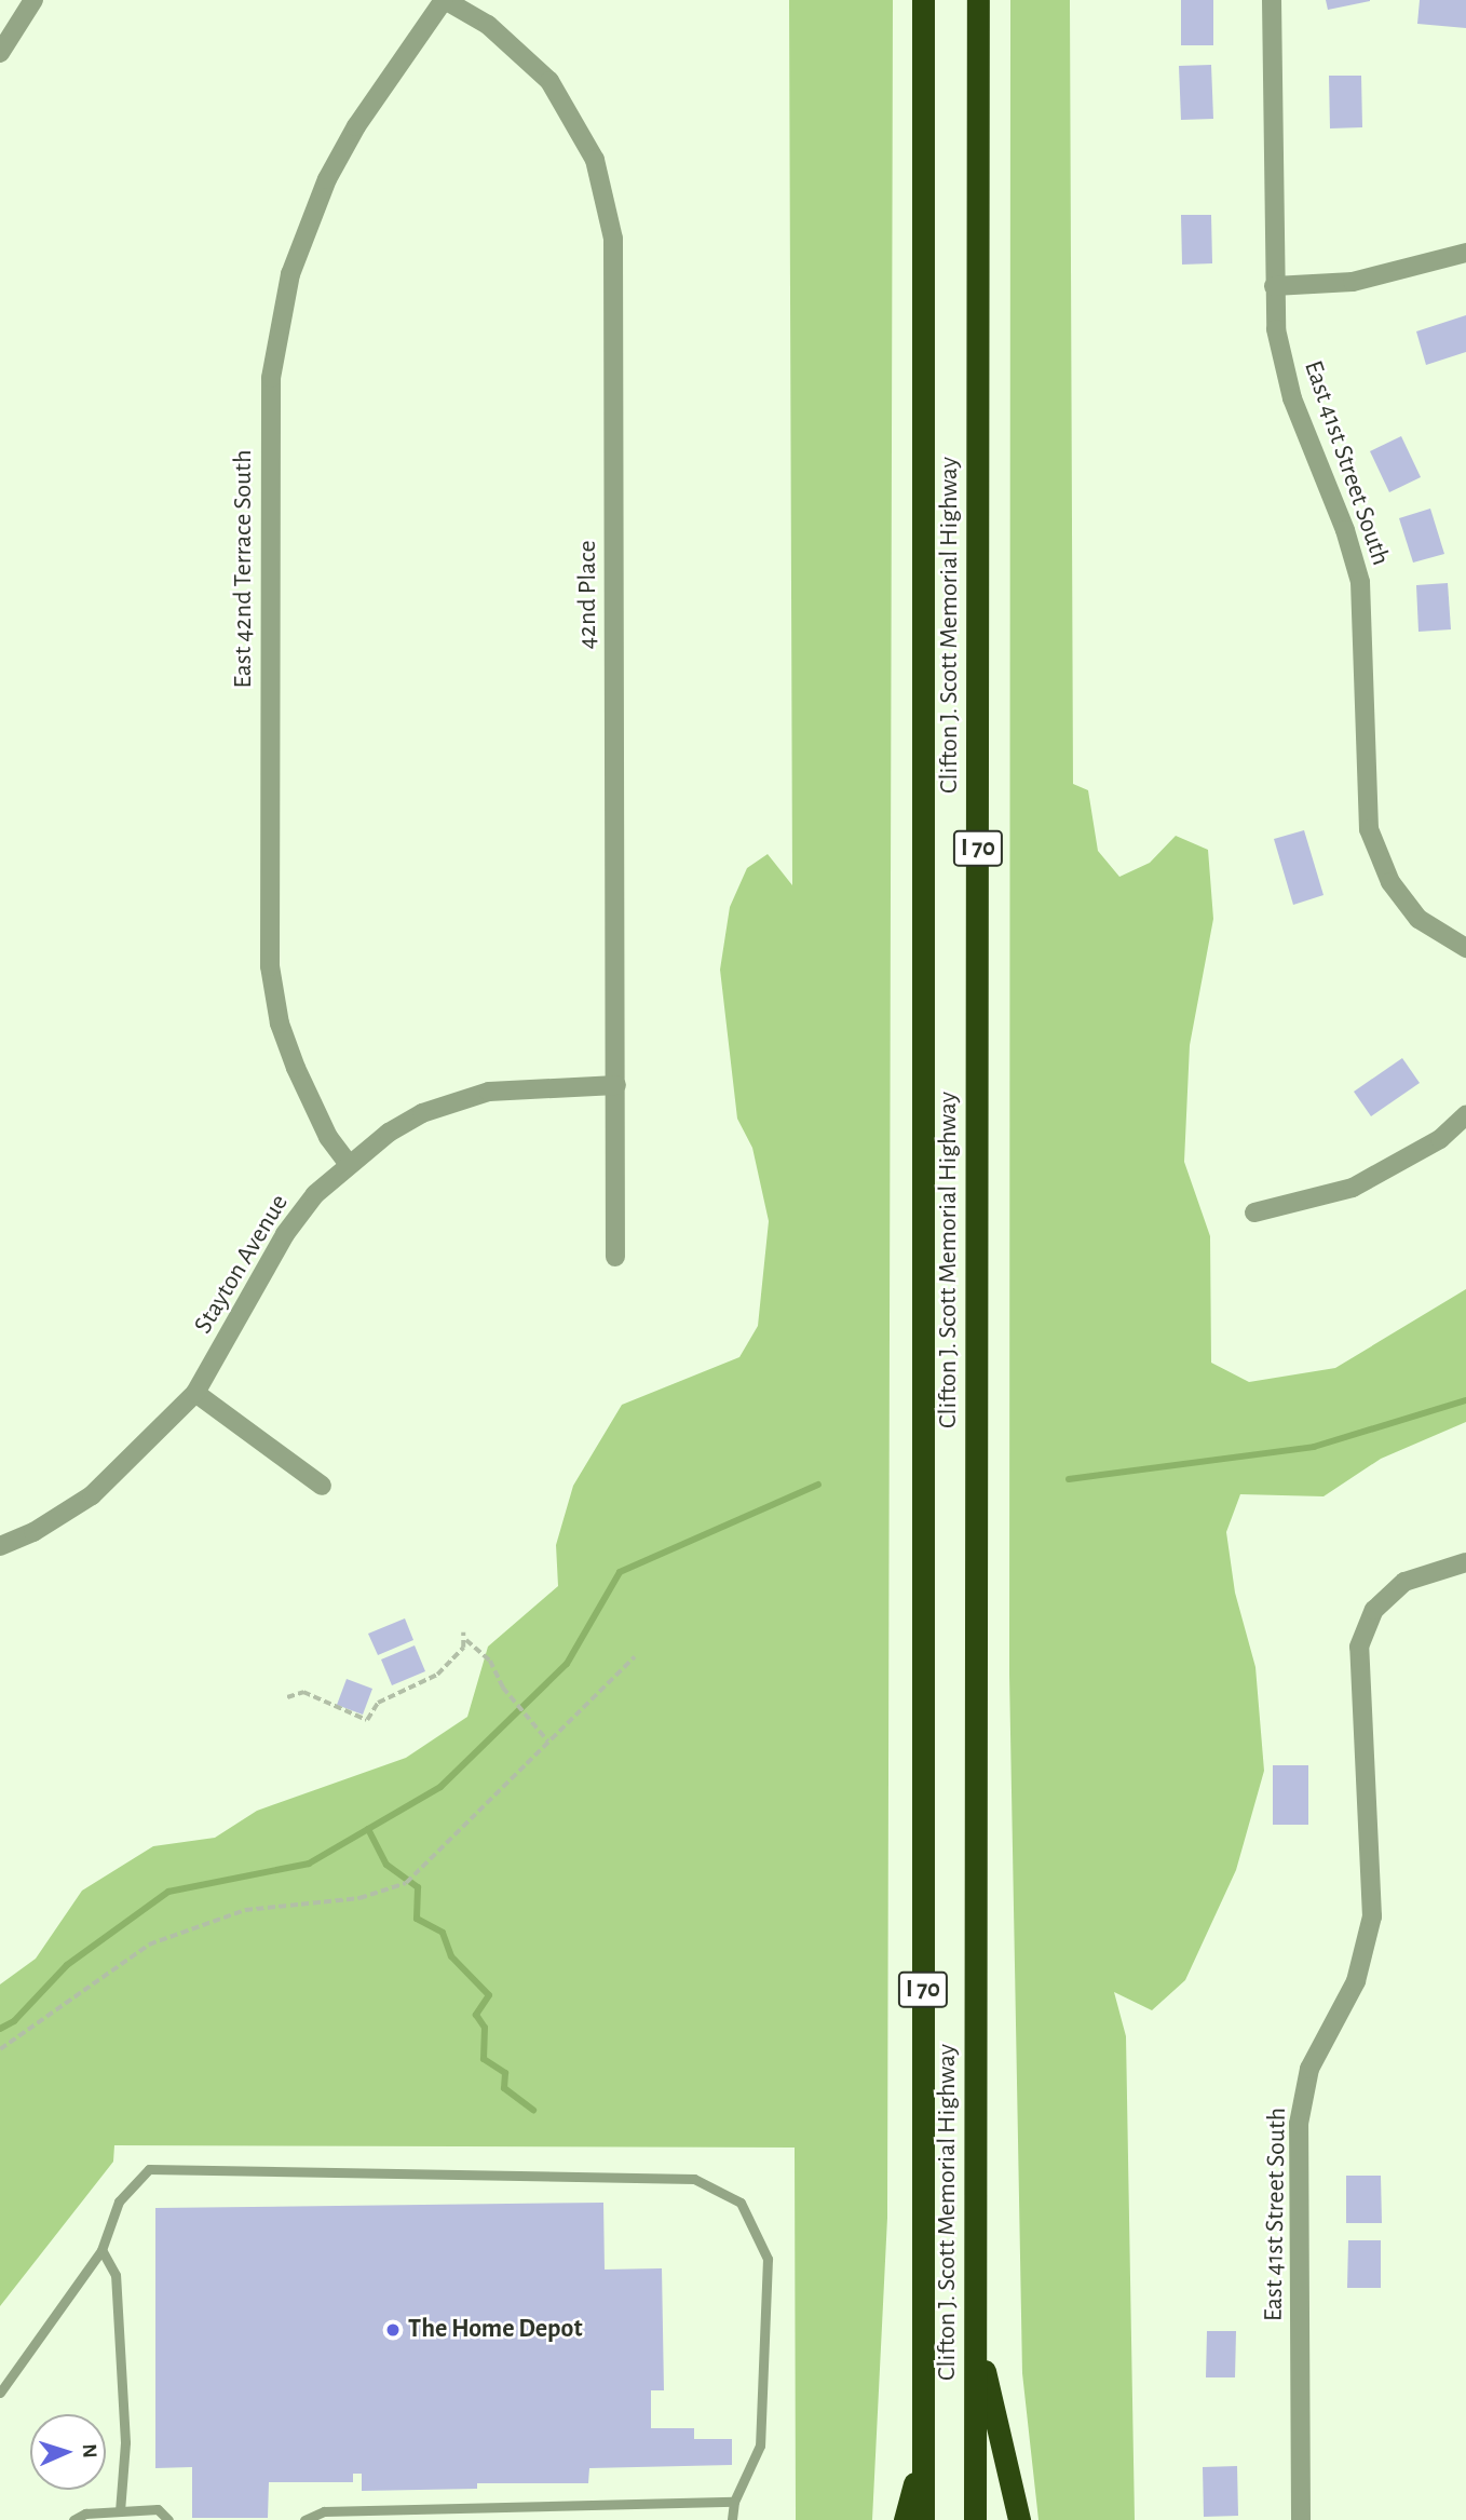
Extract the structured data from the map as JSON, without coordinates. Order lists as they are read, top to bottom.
{
  "streets": {
    "highway": ["Clifton J. Scott Memorial Highway", "I 70"],
    "street": [
      "East 41st Street South",
      "East 42nd Terrace South",
      "42nd Place",
      "Stayton Avenue"
    ]
  },
  "crossings": [
    ["East 42nd Terrace South", "42nd Place"],
    ["East 42nd Terrace South", "Stayton Avenue"],
    ["42nd Place", "Stayton Avenue"]
  ],
  "places": ["The Home Depot"],
  "north": "right"
}
